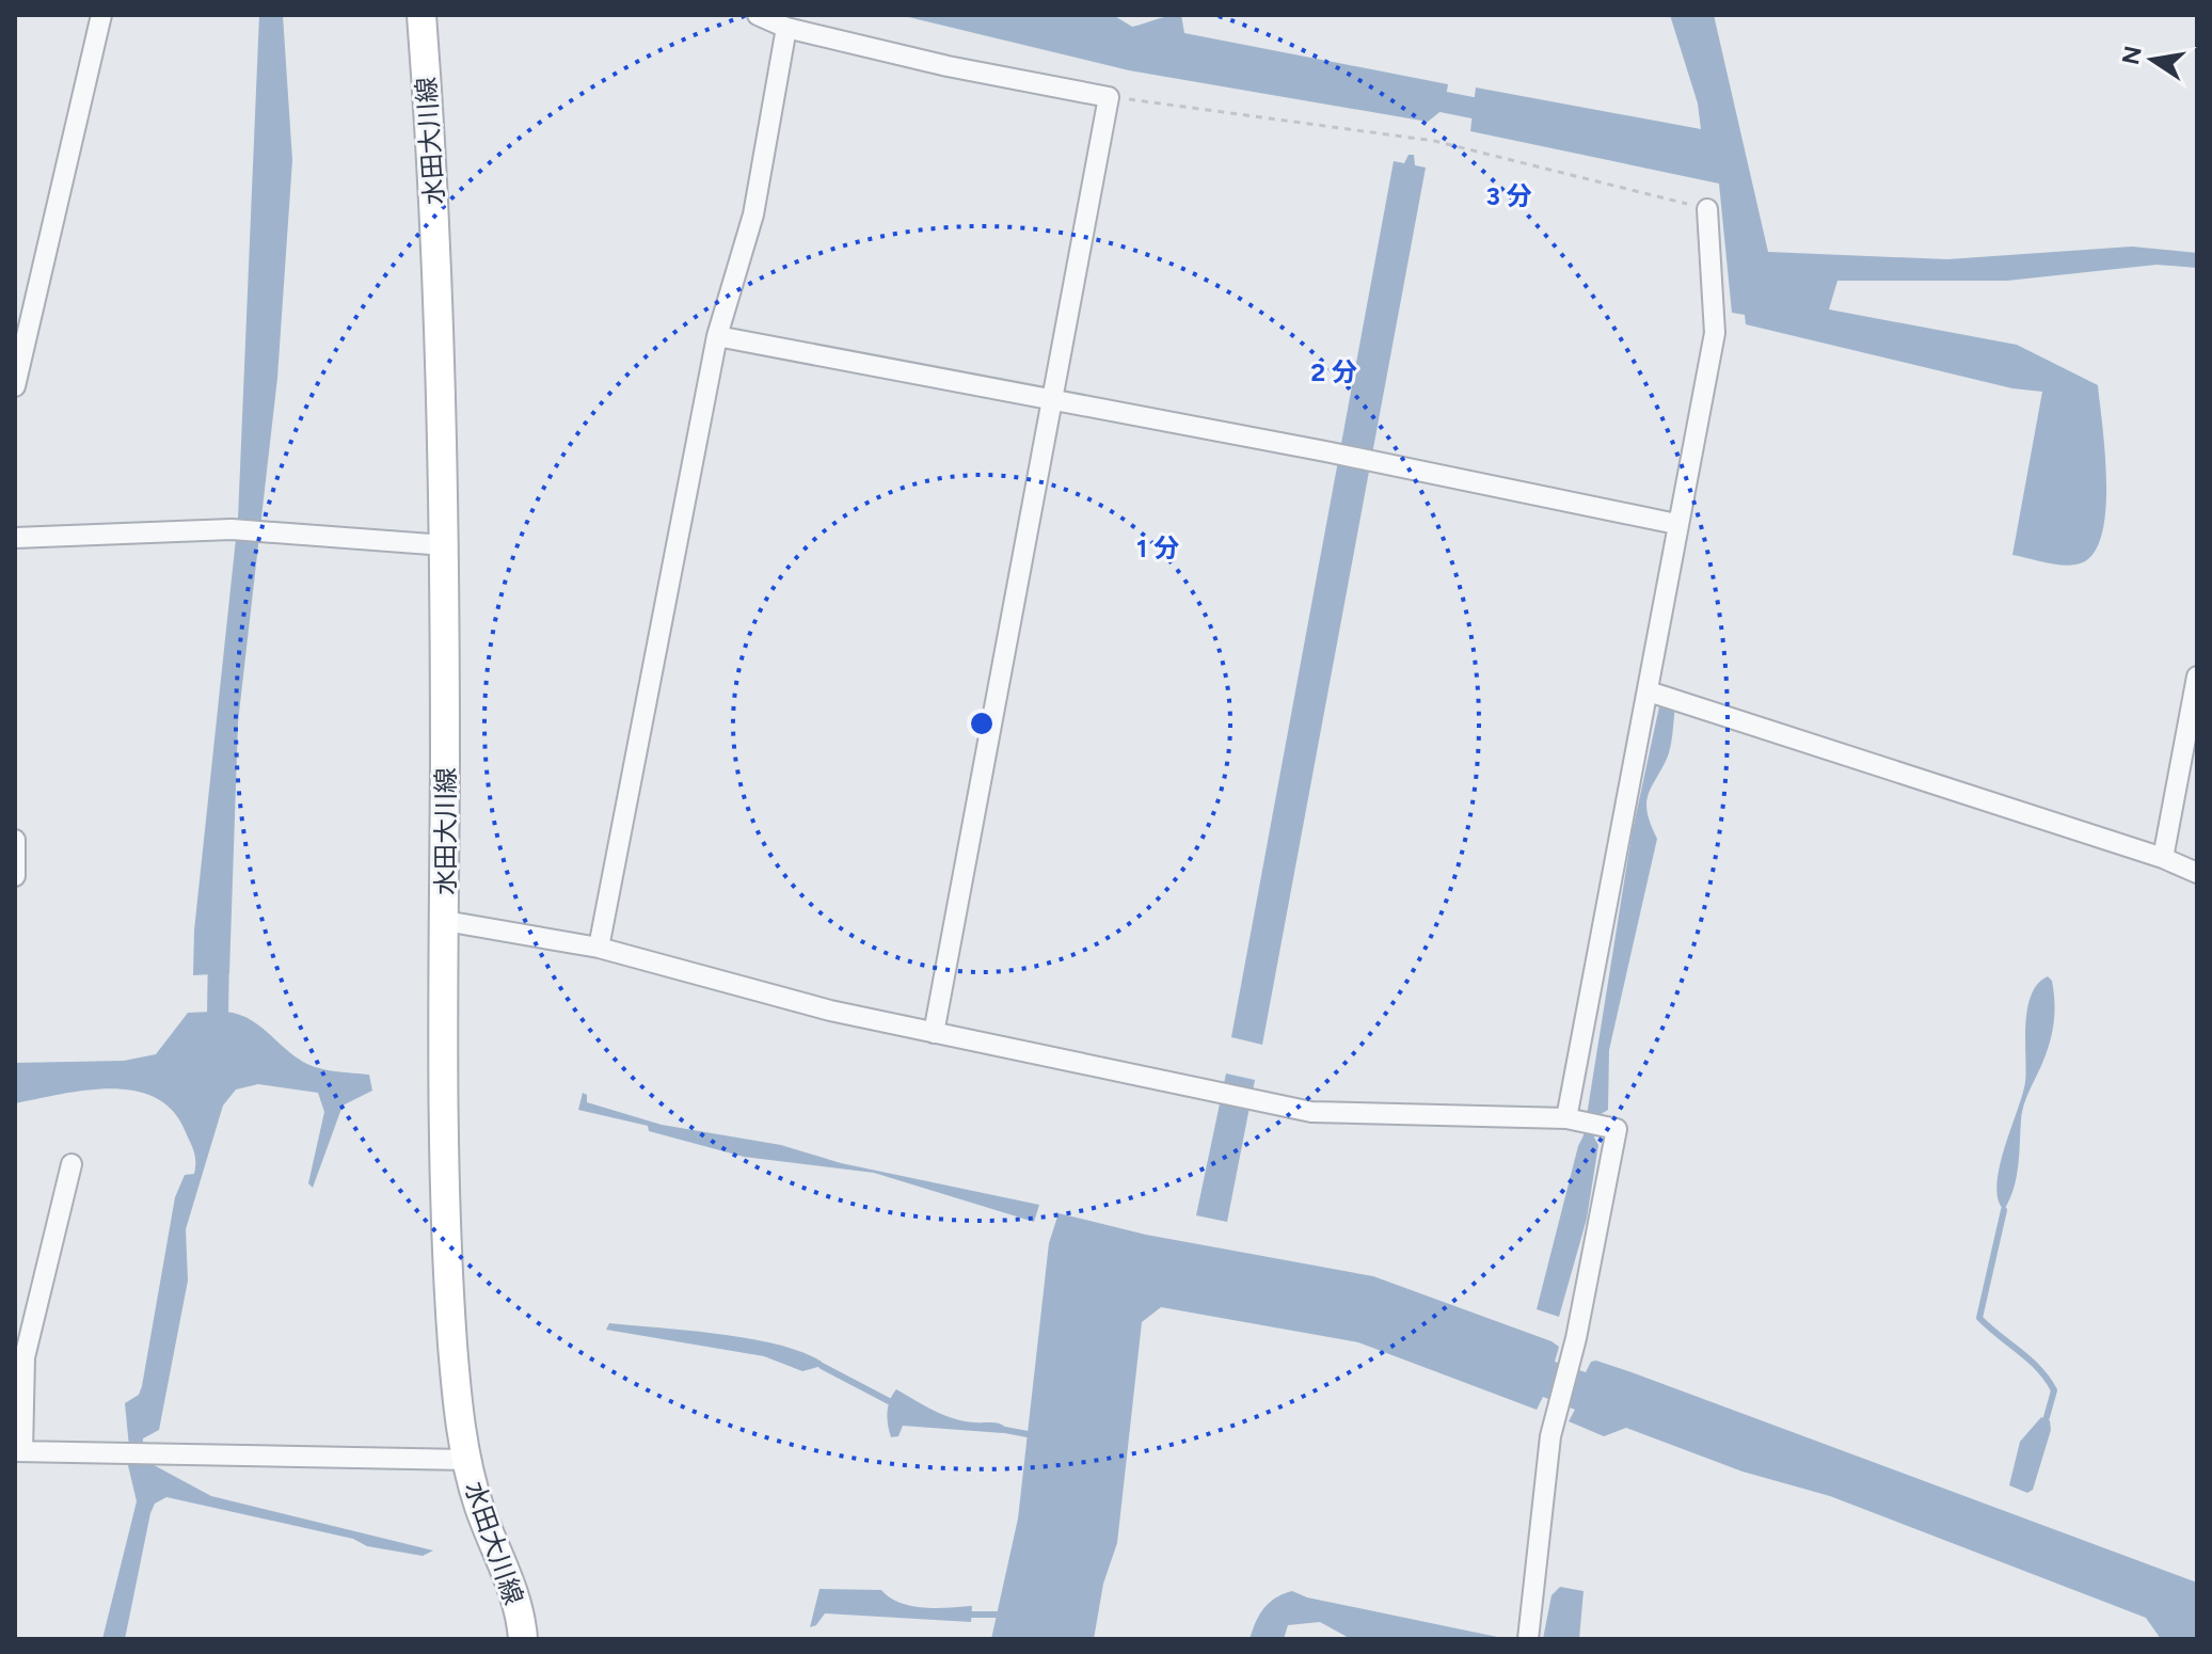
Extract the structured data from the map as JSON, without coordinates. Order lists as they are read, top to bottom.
{
  "streets": {
    "main road": ["水田大川線"]
  },
  "north": "left",
  "rings": ["3 分", "2 分", "1 分"]
}
